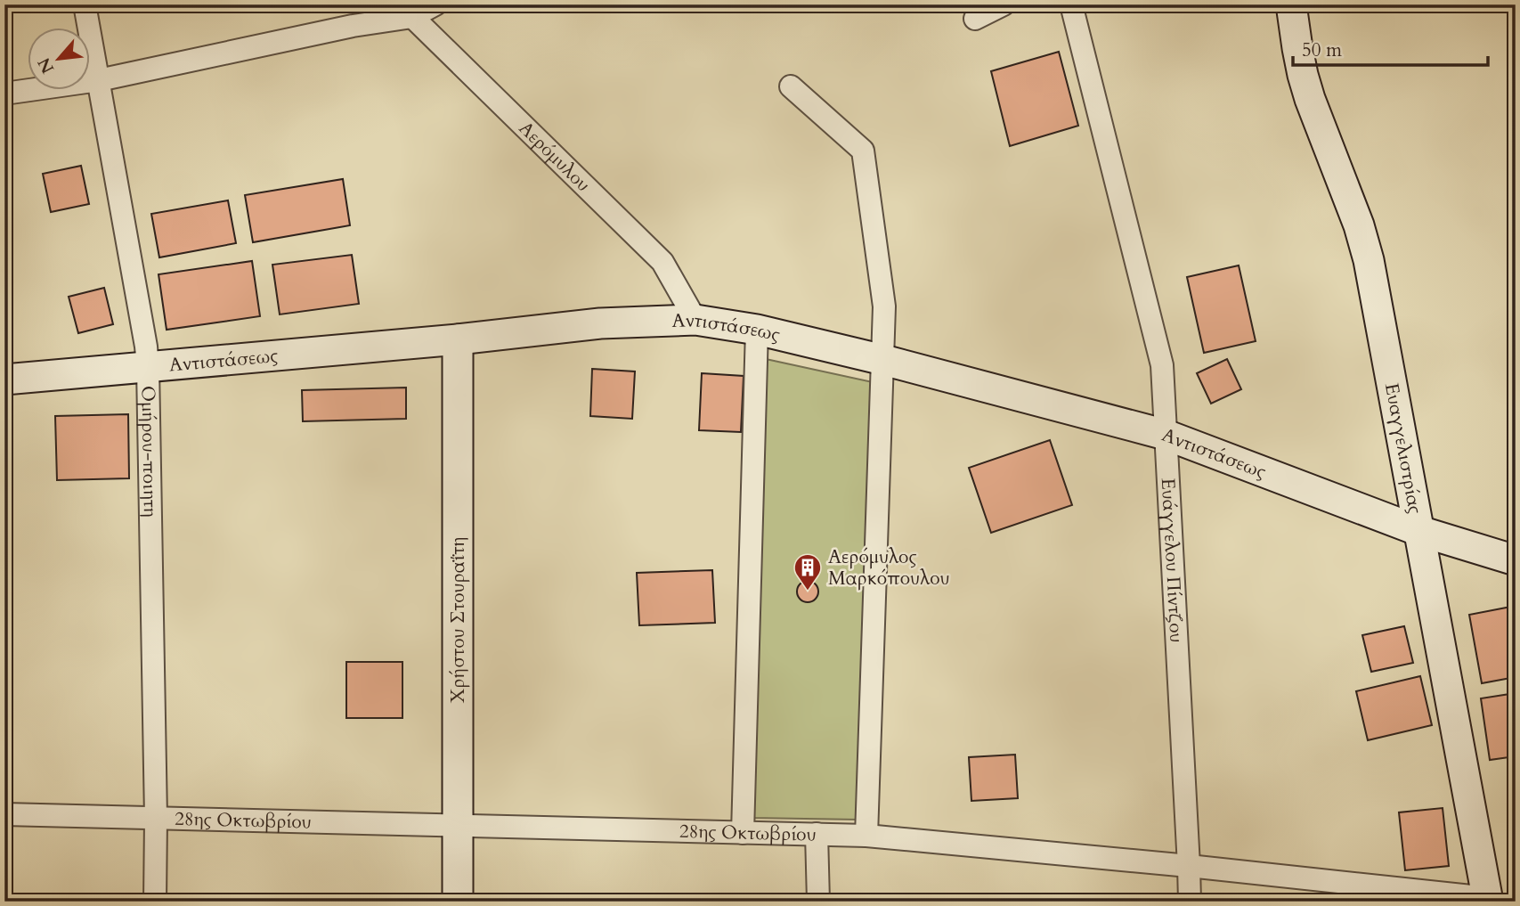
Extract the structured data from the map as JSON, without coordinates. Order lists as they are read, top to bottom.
{
  "streets": {
    "street": [
      "Αερόμυλου",
      "Αντιστάσεως",
      "Ευαγγελιστρίας",
      "Ομήρου-ποιητη",
      "Ευάγγελου Πίντζου",
      "Χρήστου Στουραΐτη",
      "28ης Οκτωβρίου"
    ]
  },
  "crossings": [
    ["Αερόμυλου", "Αντιστάσεως"],
    ["Αντιστάσεως", "Ευαγγελιστρίας"],
    ["Αντιστάσεως", "Ομήρου-ποιητη"],
    ["Αντιστάσεως", "Ευάγγελου Πίντζου"],
    ["Αντιστάσεως", "Χρήστου Στουραΐτη"],
    ["Ευαγγελιστρίας", "28ης Οκτωβρίου"],
    ["Ομήρου-ποιητη", "28ης Οκτωβρίου"],
    ["Ευάγγελου Πίντζου", "28ης Οκτωβρίου"],
    ["Χρήστου Στουραΐτη", "28ης Οκτωβρίου"]
  ],
  "places": {
    "building": ["Αερόμυλος Μαρκόπουλου"]
  },
  "scale_bar": "50 m",
  "north": "bottom left"
}
